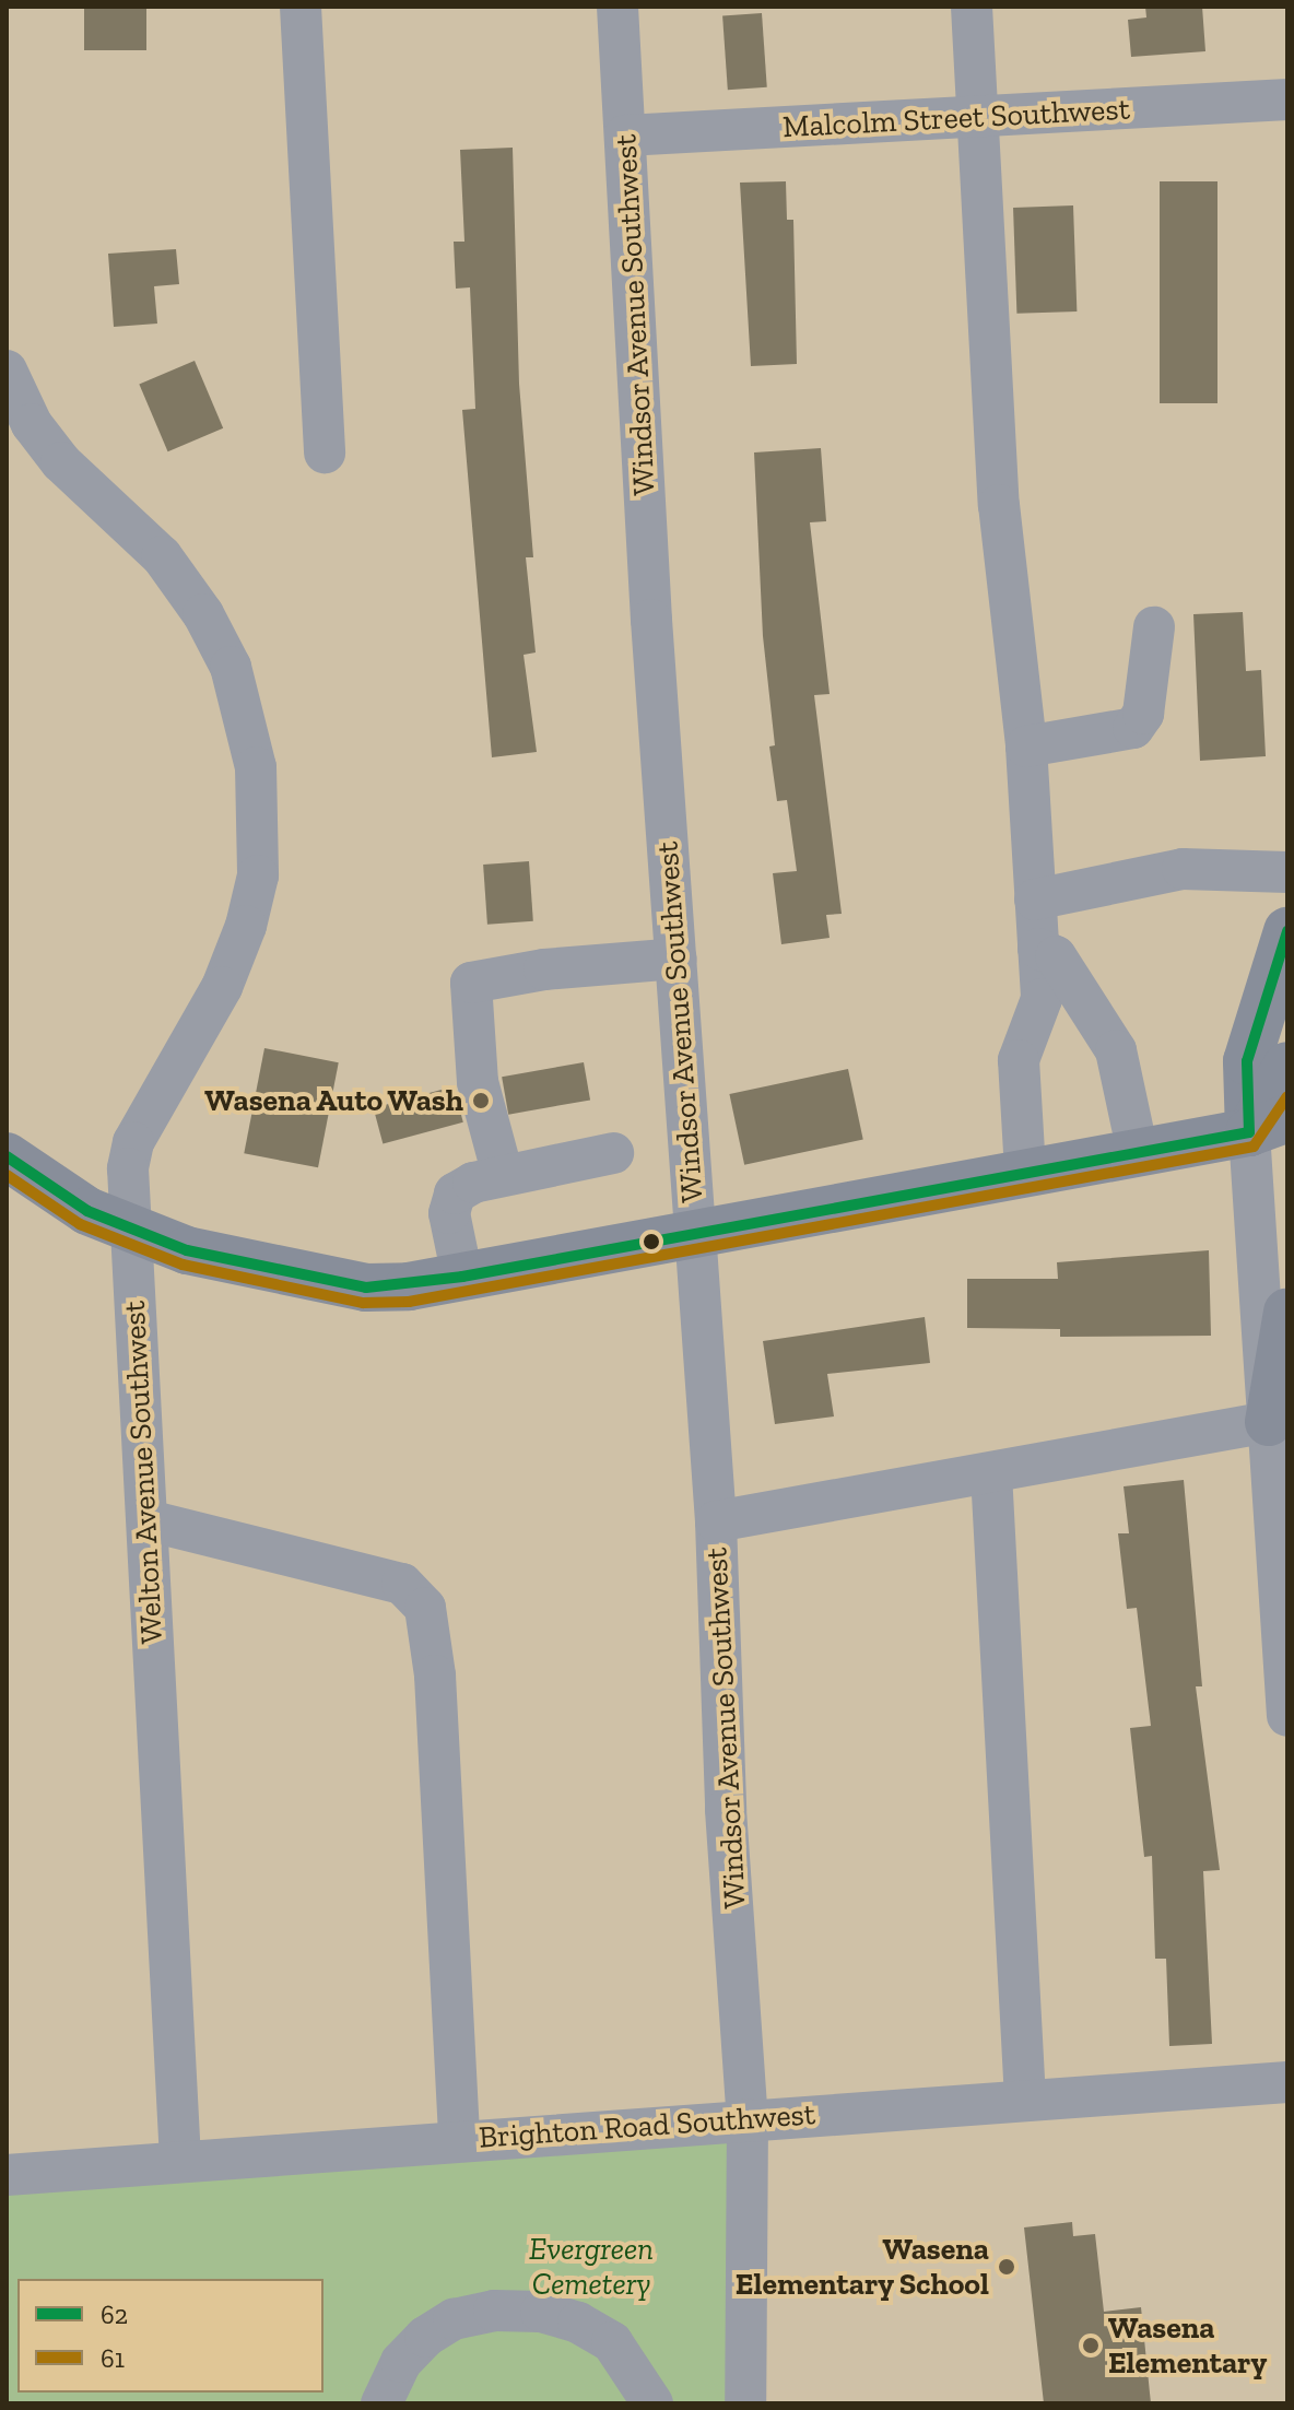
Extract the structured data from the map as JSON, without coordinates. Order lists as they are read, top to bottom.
{
  "streets": {
    "street": [
      "Malcolm Street Southwest",
      "Windsor Avenue Southwest",
      "Welton Avenue Southwest",
      "Brighton Road Southwest"
    ]
  },
  "crossings": [
    ["Malcolm Street Southwest", "Windsor Avenue Southwest"],
    ["Windsor Avenue Southwest", "Brighton Road Southwest"],
    ["Welton Avenue Southwest", "Brighton Road Southwest"]
  ],
  "parks": ["Evergreen Cemetery"],
  "places": ["Wasena Auto Wash", "Wasena Elementary School", "Wasena Elementary"],
  "lines": ["transit line 62", "transit line 61"],
  "legend": ["62", "61"]
}
